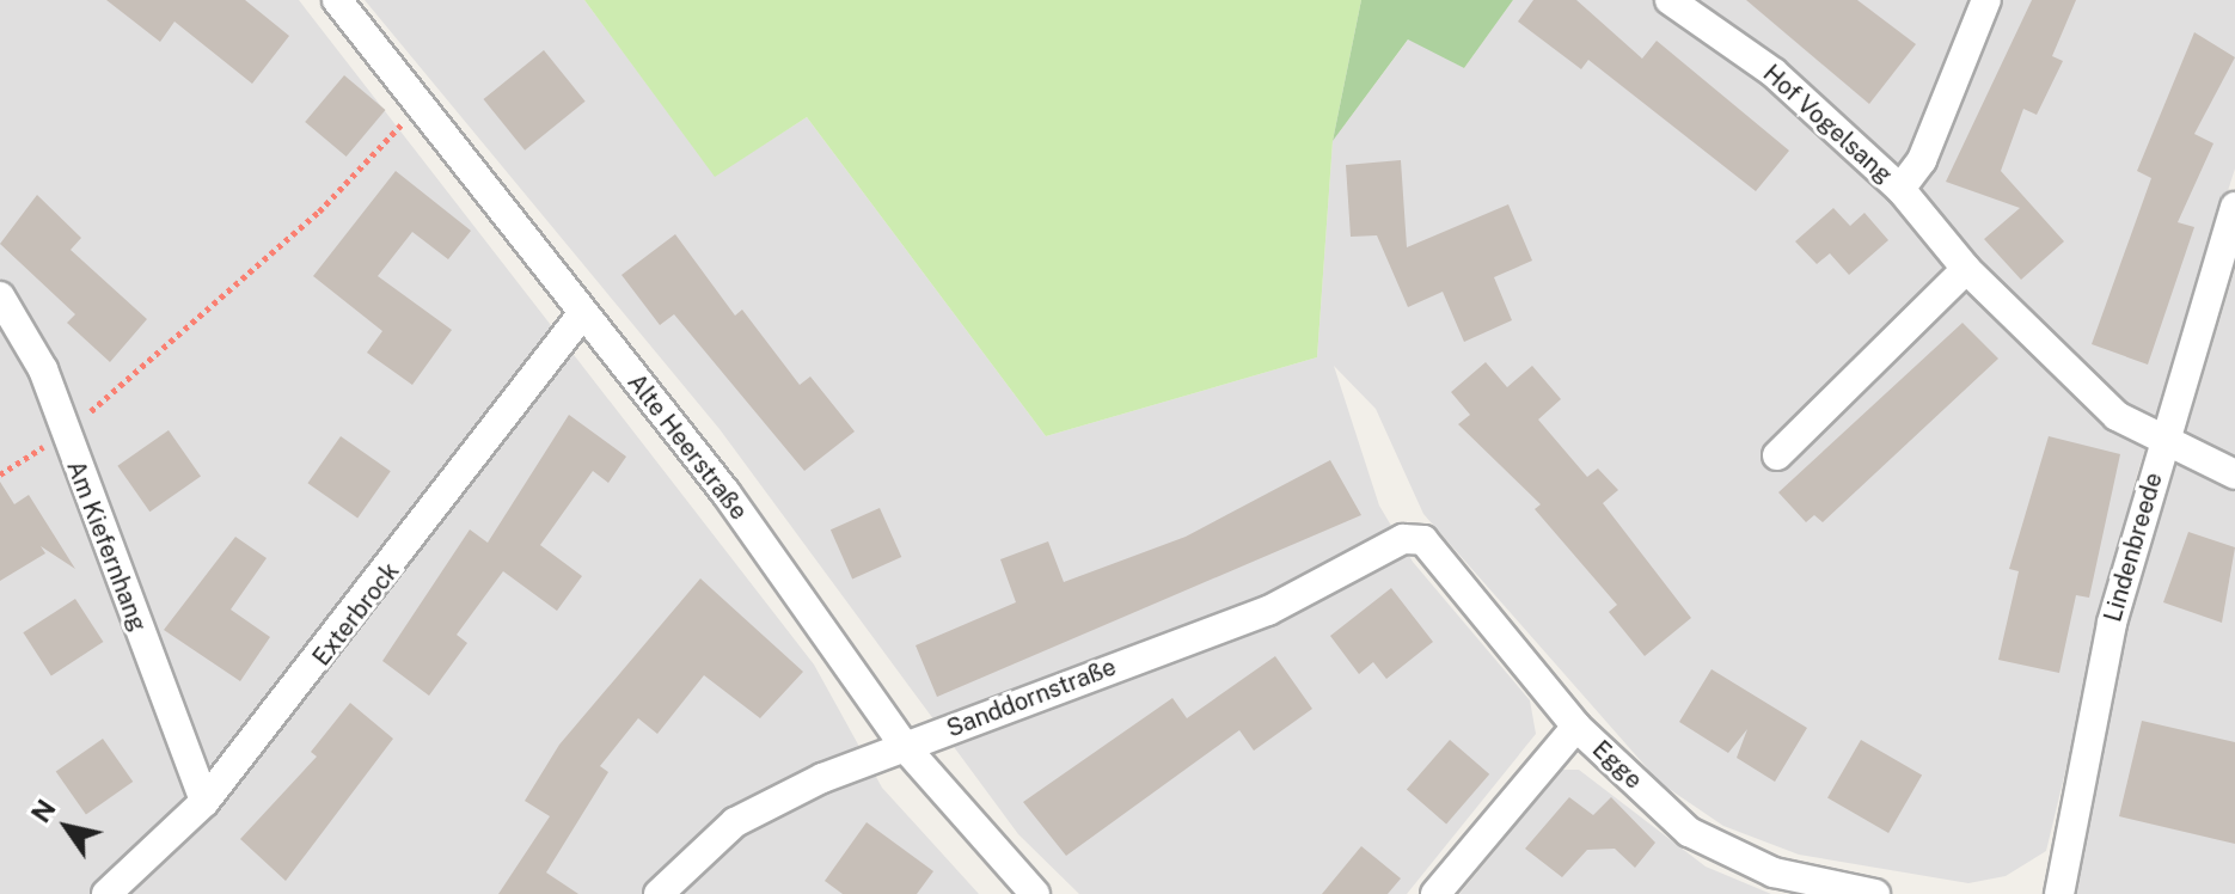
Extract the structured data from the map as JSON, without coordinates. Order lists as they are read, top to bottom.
{
  "streets": {
    "street": [
      "Hof Vogelsang",
      "Alte Heerstraße",
      "Am Kiefernhang",
      "Lindenbreede",
      "Exterbrock",
      "Sanddornstraße",
      "Egge"
    ]
  },
  "crossings": [
    ["Hof Vogelsang", "Lindenbreede"],
    ["Alte Heerstraße", "Exterbrock"],
    ["Alte Heerstraße", "Sanddornstraße"],
    ["Am Kiefernhang", "Exterbrock"],
    ["Sanddornstraße", "Egge"]
  ],
  "north": "top left"
}
